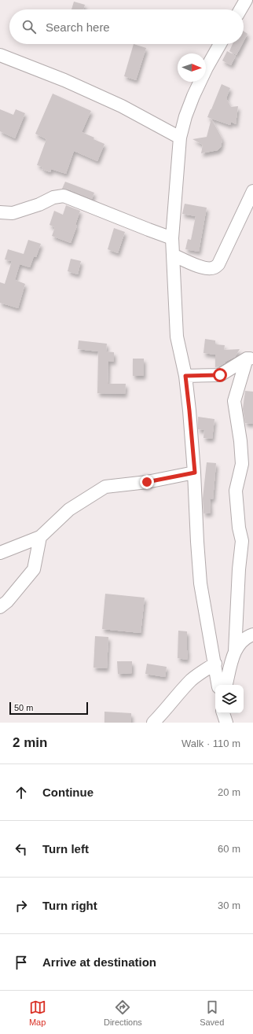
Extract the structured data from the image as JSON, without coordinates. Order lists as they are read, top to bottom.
{
  "scale_bar": "50 m",
  "north": "right",
  "page": {
    "search": "Search here",
    "scale": "50 m",
    "heading": ["2 min", "Walk · 110 m"],
    "list": [
      ["Continue", "20 m"],
      ["Turn left", "60 m"],
      ["Turn right", "30 m"],
      "Arrive at destination"
    ],
    "nav": ["Map", "Directions", "Saved"]
  }
}
